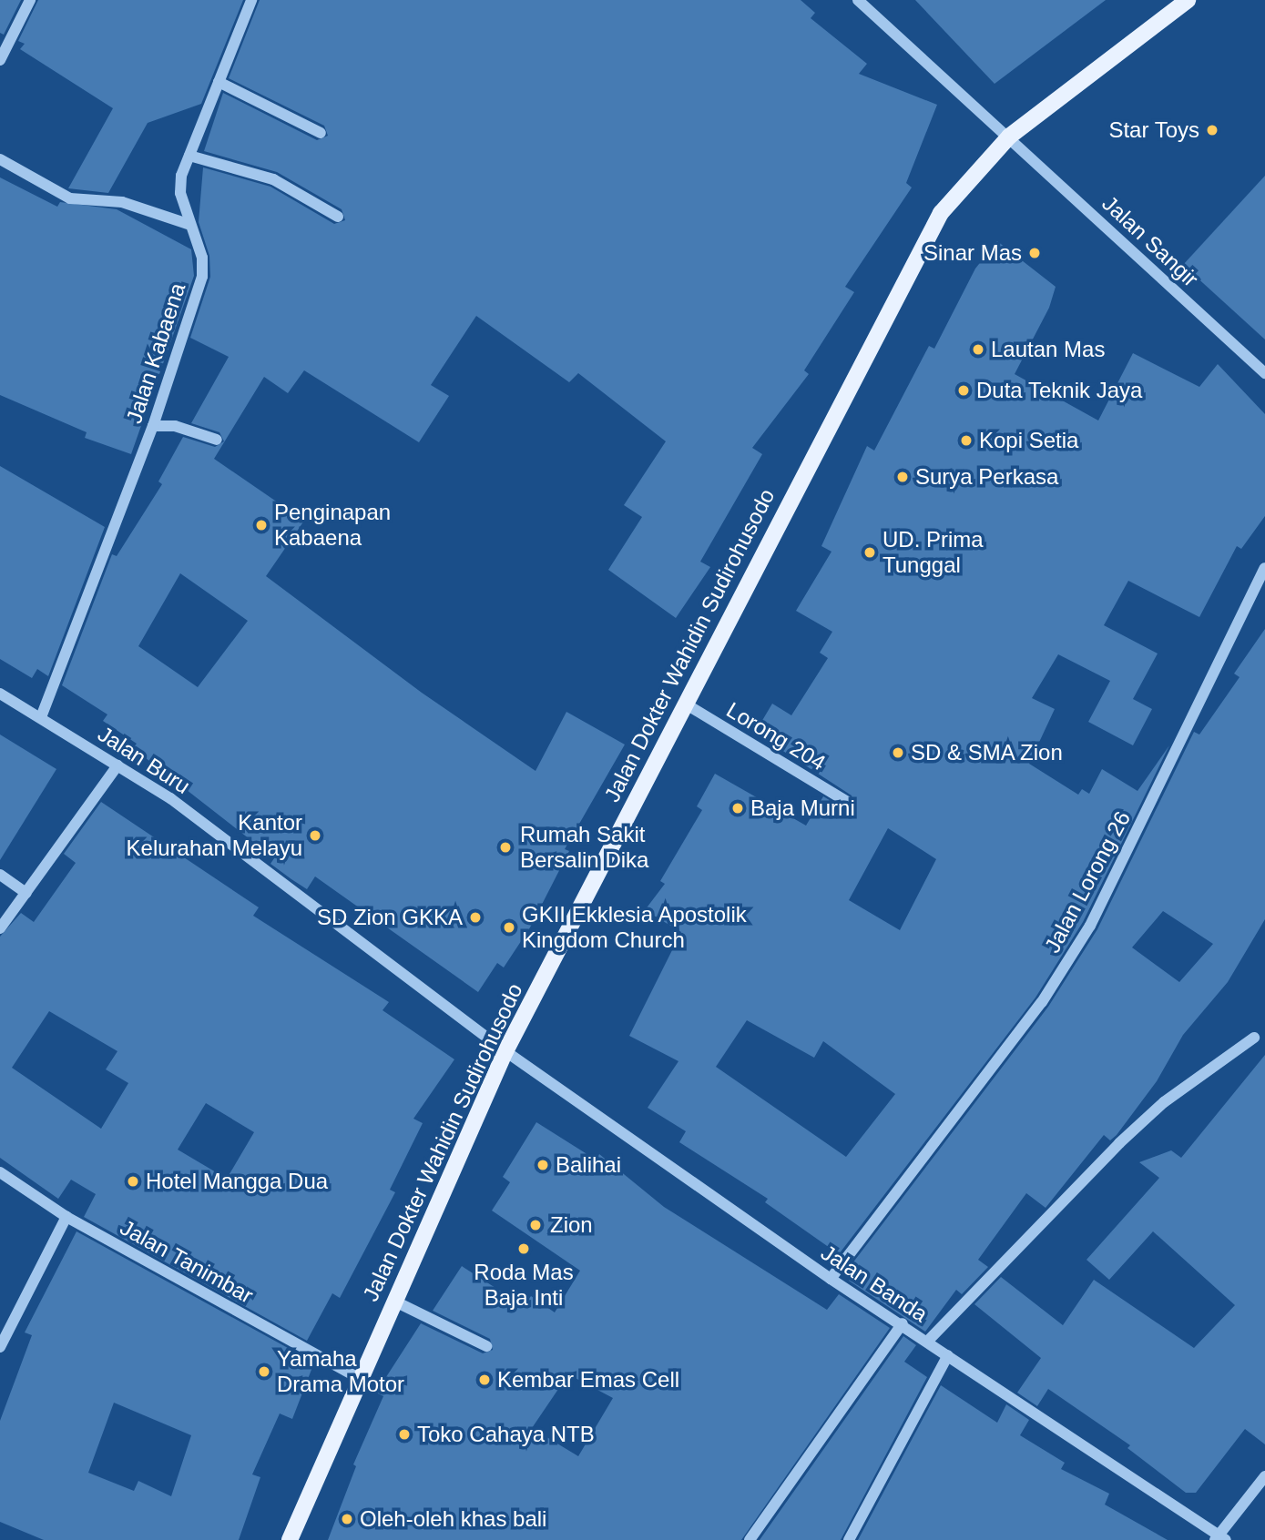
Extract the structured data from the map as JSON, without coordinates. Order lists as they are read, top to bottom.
{
  "streets": {
    "main road": ["Jalan Dokter Wahidin Sudirohusodo"],
    "street": [
      "Jalan Sangir",
      "Jalan Kabaena",
      "Lorong 204",
      "Jalan Buru",
      "Jalan Lorong 26",
      "Jalan Tanimbar",
      "Jalan Banda"
    ]
  },
  "crossings": [
    ["Jalan Sangir", "Jalan Dokter Wahidin Sudirohusodo"],
    ["Jalan Kabaena", "Jalan Buru"],
    ["Jalan Dokter Wahidin Sudirohusodo", "Lorong 204"],
    ["Jalan Dokter Wahidin Sudirohusodo", "Jalan Buru"],
    ["Jalan Dokter Wahidin Sudirohusodo", "Jalan Tanimbar"],
    ["Jalan Dokter Wahidin Sudirohusodo", "Jalan Banda"],
    ["Jalan Buru", "Jalan Banda"],
    ["Jalan Lorong 26", "Jalan Banda"]
  ],
  "places": [
    "Star Toys",
    "Sinar Mas",
    "Lautan Mas",
    "Duta Teknik Jaya",
    "Kopi Setia",
    "Surya Perkasa",
    "Penginapan Kabaena",
    "UD. Prima Tunggal",
    "SD & SMA Zion",
    "Baja Murni",
    "Kantor Kelurahan Melayu",
    "Rumah Sakit Bersalin Dika",
    "SD Zion GKKA",
    "GKII Ekklesia Apostolik Kingdom Church",
    "Balihai",
    "Hotel Mangga Dua",
    "Zion",
    "Roda Mas Baja Inti",
    "Yamaha Drama Motor",
    "Kembar Emas Cell",
    "Toko Cahaya NTB",
    "Oleh-oleh khas bali"
  ]
}
